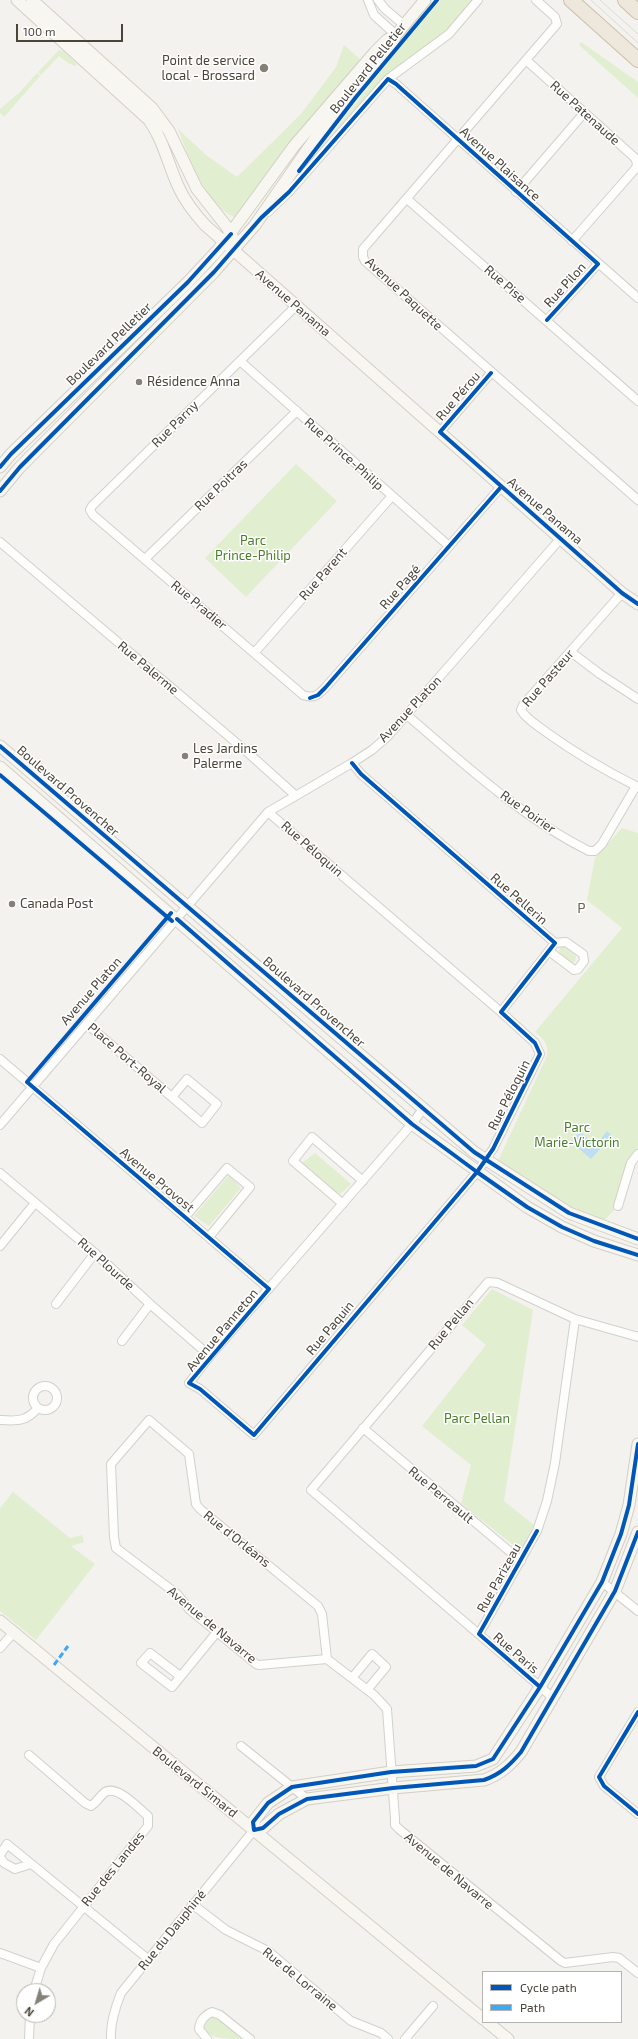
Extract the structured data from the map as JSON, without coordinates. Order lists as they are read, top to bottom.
{
  "streets": {
    "street": [
      "Boulevard Pelletier",
      "Rue Patenaude",
      "Avenue Plaisance",
      "Rue Pise",
      "Rue Pilon",
      "Avenue Paquette",
      "Avenue Panama",
      "Rue Pérou",
      "Rue Parny",
      "Rue Prince-Philip",
      "Rue Poitras",
      "Rue Parent",
      "Rue Pagé",
      "Rue Pradier",
      "Rue Palerme",
      "Rue Pasteur",
      "Avenue Platon",
      "Boulevard Provencher",
      "Rue Poirier",
      "Rue Péloquin",
      "Rue Pellerin",
      "Place Port-Royal",
      "Avenue Provost",
      "Rue Plourde",
      "Rue Pellan",
      "Rue Paquin",
      "Avenue Panneton",
      "Rue Perreault",
      "Rue d'Orléans",
      "Rue Parizeau",
      "Avenue de Navarre",
      "Rue Paris",
      "Boulevard Simard",
      "Rue des Landes",
      "Rue du Dauphiné",
      "Rue de Lorraine"
    ]
  },
  "crossings": [
    ["Boulevard Pelletier", "Avenue Plaisance"],
    ["Boulevard Pelletier", "Avenue Panama"],
    ["Rue Patenaude", "Avenue Plaisance"],
    ["Rue Patenaude", "Avenue Paquette"],
    ["Avenue Plaisance", "Rue Pilon"],
    ["Avenue Plaisance", "Avenue Paquette"],
    ["Rue Pise", "Rue Pilon"],
    ["Rue Pise", "Avenue Paquette"],
    ["Avenue Paquette", "Rue Pérou"],
    ["Avenue Panama", "Rue Pérou"],
    ["Avenue Panama", "Rue Parny"],
    ["Avenue Panama", "Rue Pagé"],
    ["Avenue Panama", "Rue Pasteur"],
    ["Avenue Panama", "Avenue Platon"],
    ["Rue Parny", "Rue Prince-Philip"],
    ["Rue Parny", "Rue Pradier"],
    ["Rue Prince-Philip", "Rue Poitras"],
    ["Rue Prince-Philip", "Rue Parent"],
    ["Rue Prince-Philip", "Rue Pagé"],
    ["Rue Poitras", "Rue Pradier"],
    ["Rue Parent", "Rue Pradier"],
    ["Rue Pagé", "Rue Pradier"],
    ["Rue Palerme", "Avenue Platon"],
    ["Rue Pasteur", "Rue Poirier"],
    ["Avenue Platon", "Boulevard Provencher"],
    ["Avenue Platon", "Rue Poirier"],
    ["Avenue Platon", "Rue Péloquin"],
    ["Avenue Platon", "Rue Pellerin"],
    ["Avenue Platon", "Place Port-Royal"],
    ["Avenue Platon", "Avenue Provost"],
    ["Boulevard Provencher", "Rue Péloquin"],
    ["Boulevard Provencher", "Rue Paquin"],
    ["Boulevard Provencher", "Avenue Panneton"],
    ["Rue Péloquin", "Rue Paquin"],
    ["Avenue Provost", "Avenue Panneton"],
    ["Rue Plourde", "Avenue Panneton"],
    ["Rue Pellan", "Rue Perreault"],
    ["Rue Pellan", "Rue Parizeau"],
    ["Rue Pellan", "Rue Paris"],
    ["Rue Paquin", "Avenue Panneton"],
    ["Rue Perreault", "Rue Parizeau"],
    ["Rue d'Orléans", "Avenue de Navarre"],
    ["Rue Parizeau", "Rue Paris"],
    ["Boulevard Simard", "Rue du Dauphiné"],
    ["Rue du Dauphiné", "Rue de Lorraine"]
  ],
  "districts": ["P"],
  "parks": ["Parc Prince-Philip", "Parc Marie-Victorin", "Parc Pellan"],
  "places": [
    "Point de service local - Brossard",
    "Résidence Anna",
    "Les Jardins Palerme",
    "Canada Post"
  ],
  "legend": ["Cycle path", "Path"],
  "scale_bar": "100 m",
  "north": "bottom left"
}
